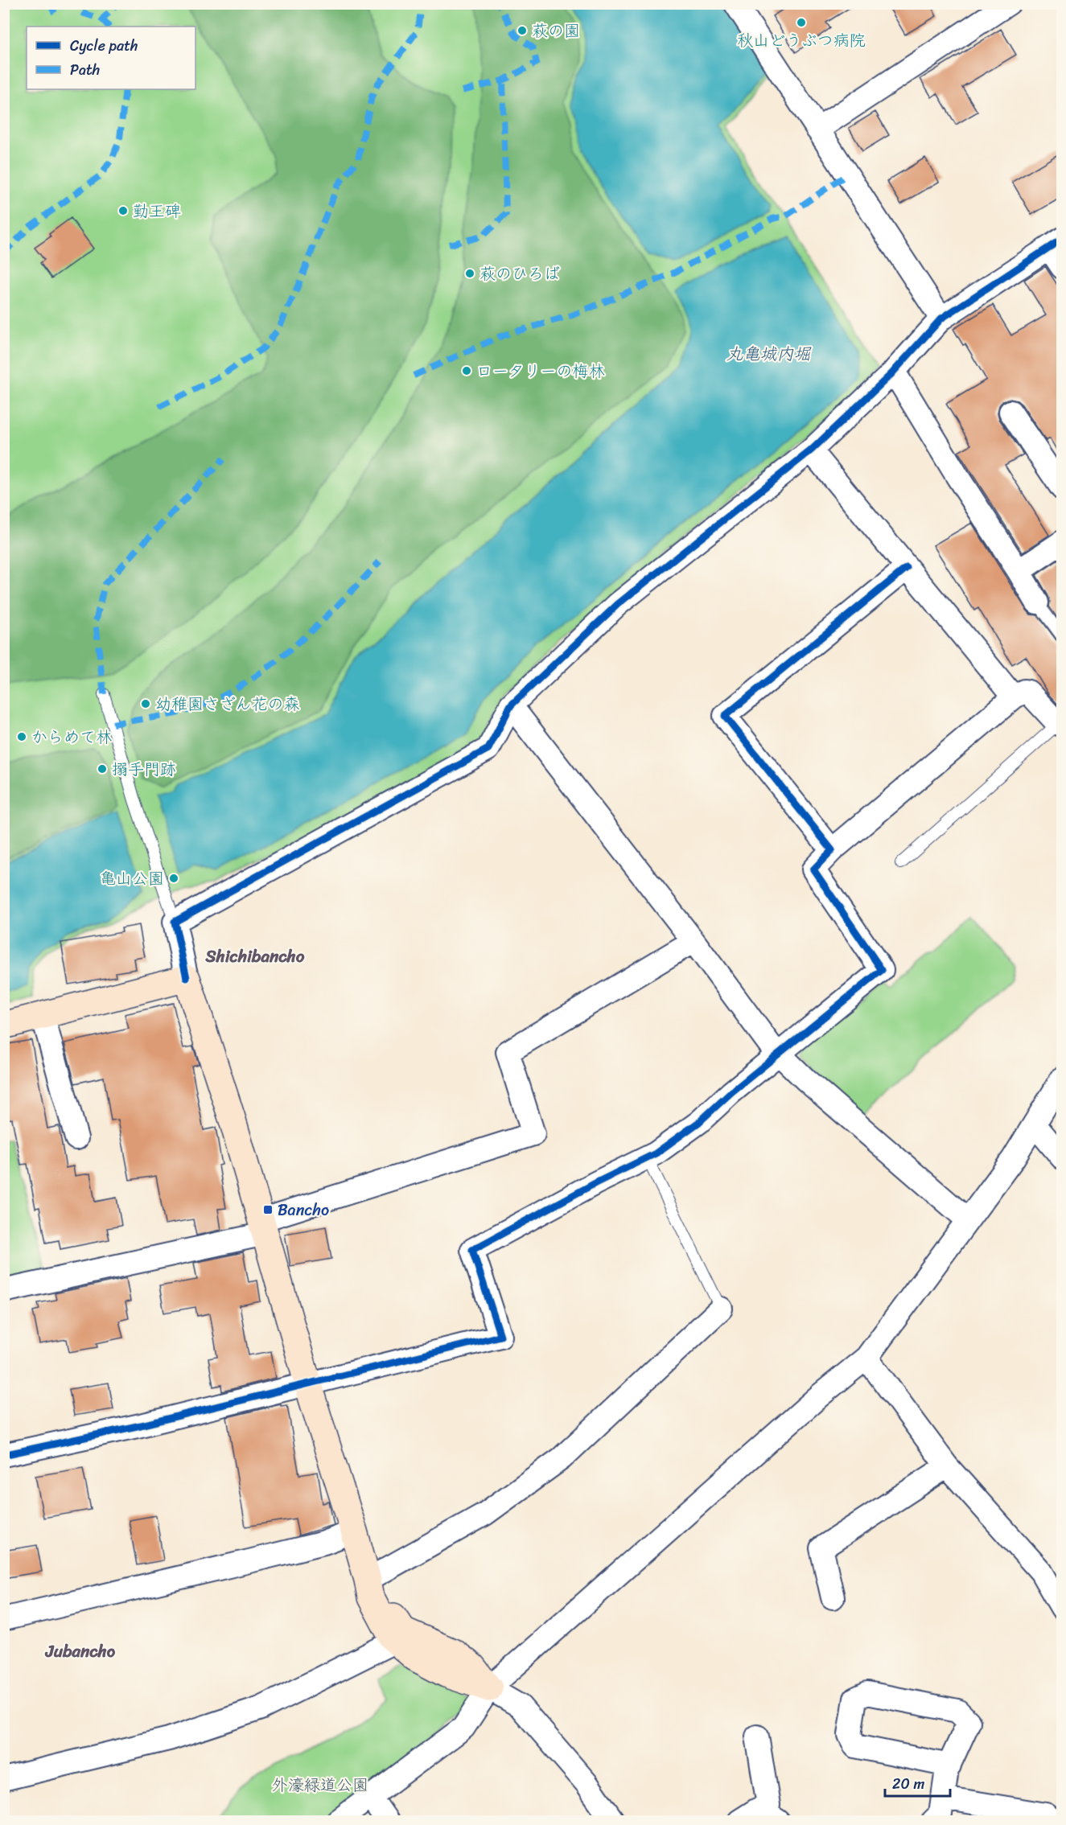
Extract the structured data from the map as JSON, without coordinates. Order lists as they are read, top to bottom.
{
  "districts": ["Shichibancho", "Jubancho"],
  "water": ["丸亀城内堀"],
  "parks": ["外濠緑道公園"],
  "places": {
    "other": [
      "秋山どうぶつ病院",
      "萩の園",
      "勤王碑",
      "萩のひろば",
      "ロータリーの梅林",
      "幼稚園さざん花の森",
      "からめて林",
      "搦手門跡",
      "亀山公園"
    ],
    "transit": ["Bancho"]
  },
  "legend": ["Cycle path", "Path"],
  "scale_bar": "20 m"
}
